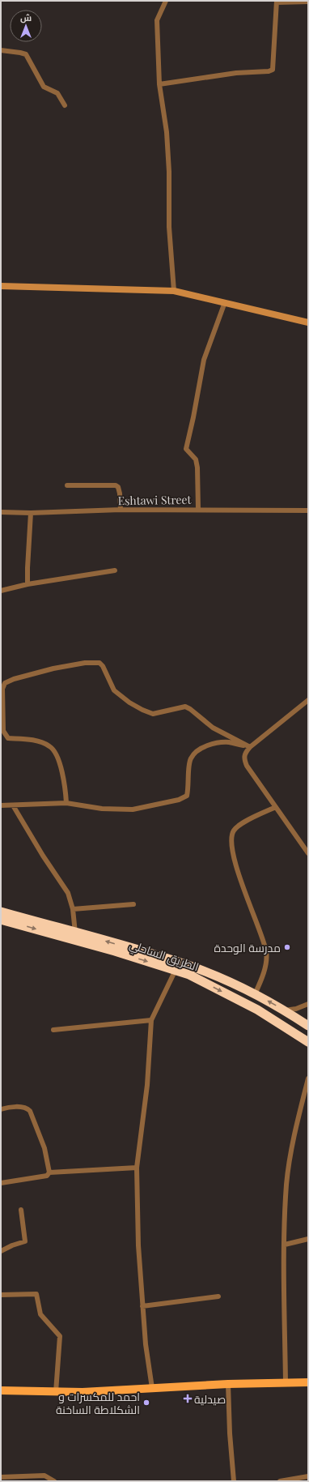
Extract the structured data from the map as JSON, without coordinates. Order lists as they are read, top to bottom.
{
  "streets": {
    "highway": ["الطريق الساحلي"],
    "street": ["Eshtawi Street"]
  },
  "places": {
    "other": ["مدرسة الوحدة", "احمد للمكسرات و الشكلاطة الساخنة"],
    "health": ["صيدلية"]
  },
  "north": "top"
}
